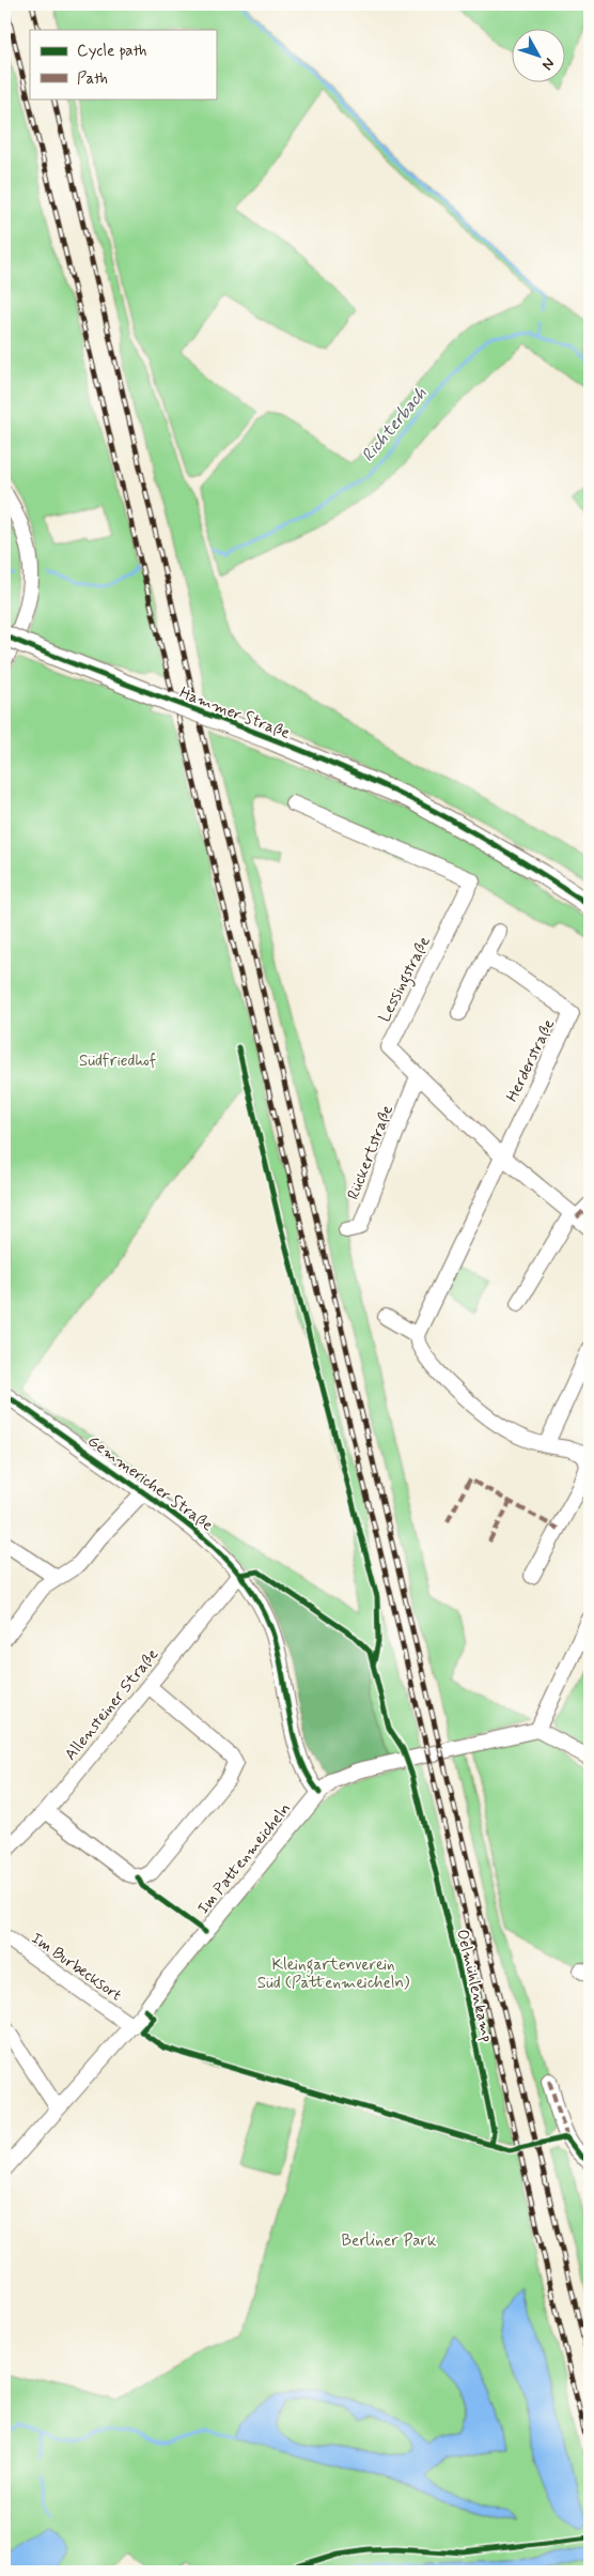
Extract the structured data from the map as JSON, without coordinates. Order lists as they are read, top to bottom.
{
  "streets": {
    "main road": ["Hammer Straße"],
    "street": [
      "Lessingstraße",
      "Herderstraße",
      "Rückertstraße",
      "Gemmericher Straße",
      "Allensteiner Straße",
      "Im Pattenmeicheln",
      "Im Burbecksort"
    ],
    "cycle path": ["Oelmühlenkamp"]
  },
  "crossings": [
    ["Lessingstraße", "Herderstraße"],
    ["Lessingstraße", "Rückertstraße"],
    ["Gemmericher Straße", "Allensteiner Straße"],
    ["Gemmericher Straße", "Im Pattenmeicheln"],
    ["Im Pattenmeicheln", "Im Burbecksort"]
  ],
  "water": ["Richterbach"],
  "parks": ["Südfriedhof", "Kleingartenverein Süd (Pattenmeicheln)", "Berliner Park"],
  "legend": ["Cycle path", "Path"],
  "north": "bottom right"
}
